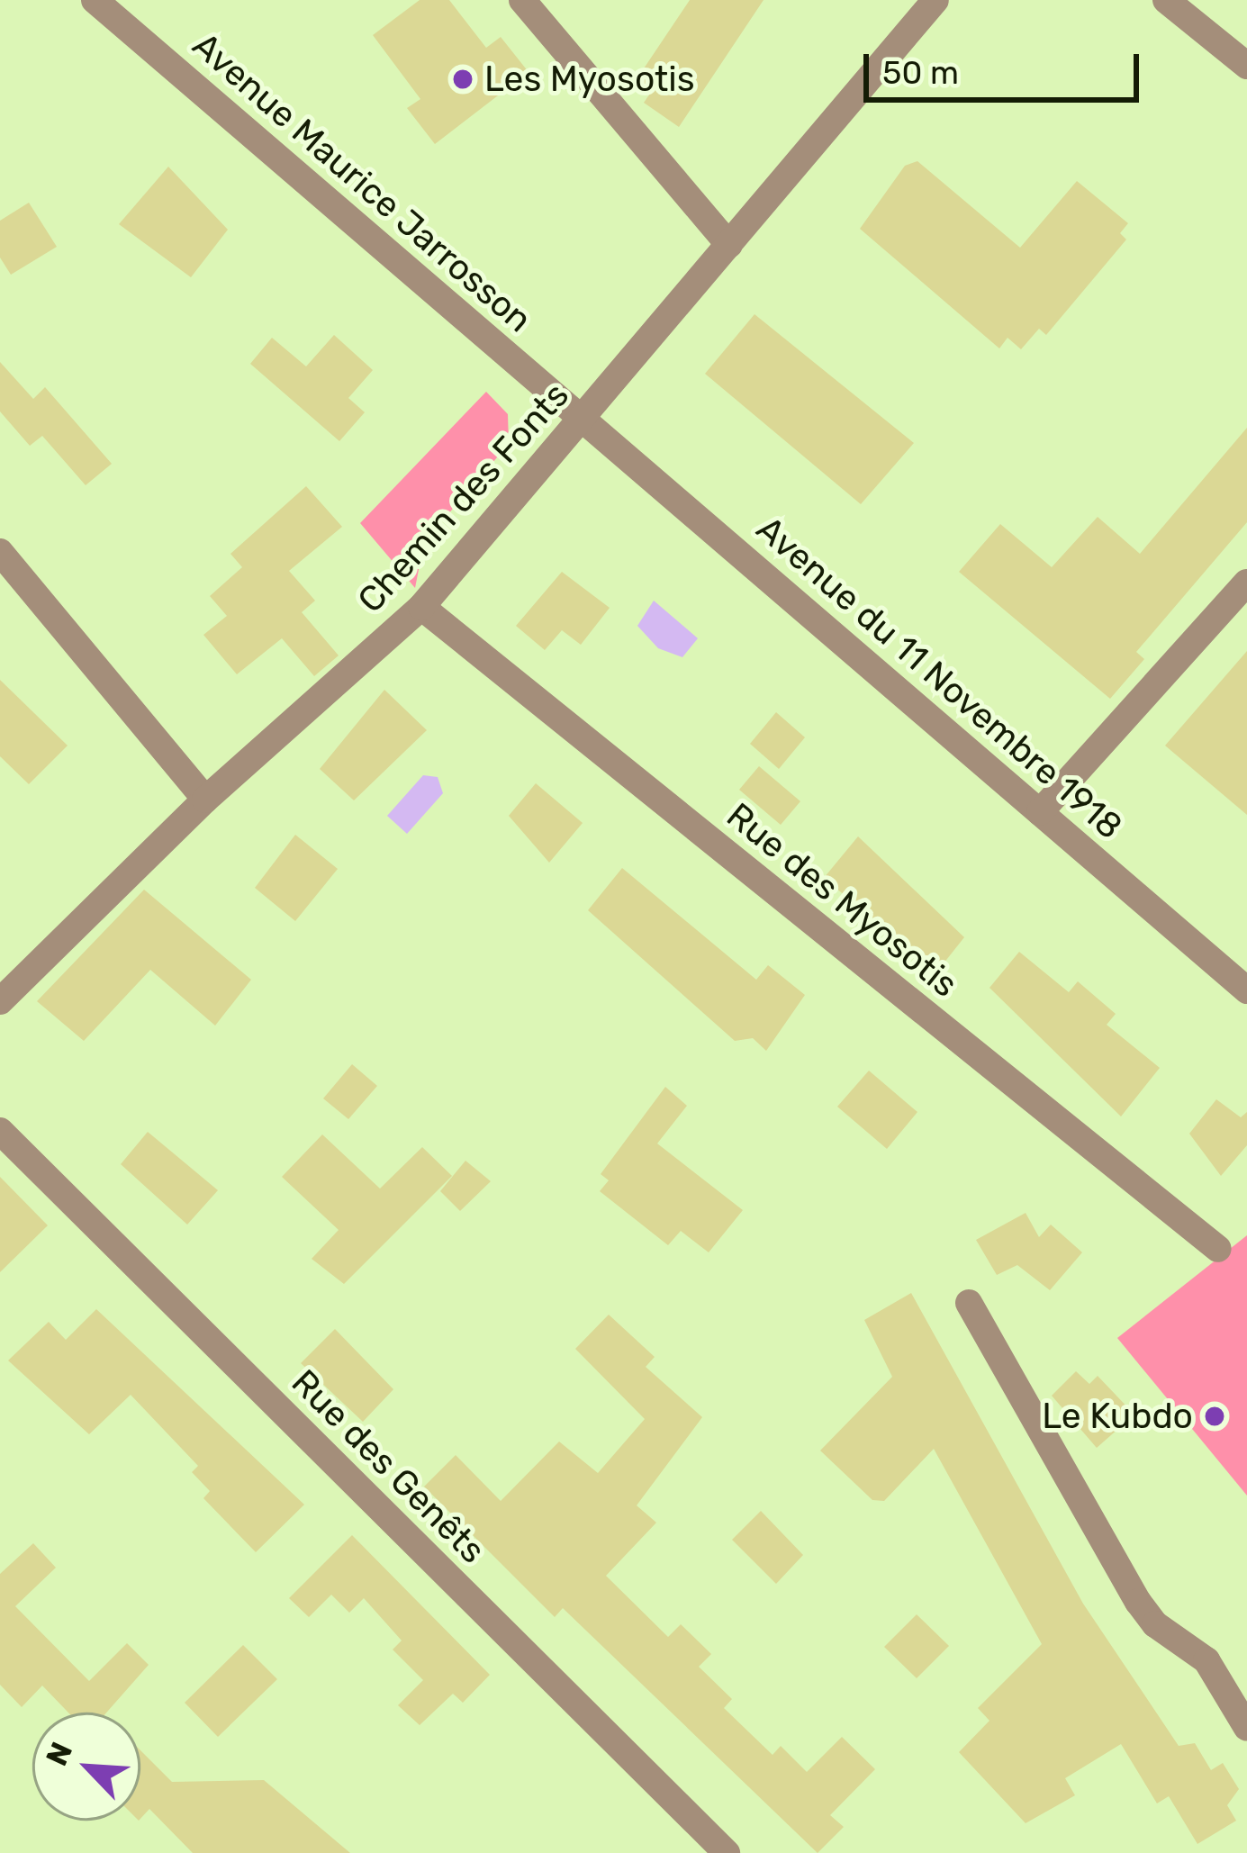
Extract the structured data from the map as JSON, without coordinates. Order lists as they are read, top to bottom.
{
  "streets": {
    "street": [
      "Avenue Maurice Jarrosson",
      "Chemin des Fonts",
      "Avenue du 11 Novembre 1918",
      "Rue des Myosotis",
      "Rue des Genêts"
    ]
  },
  "crossings": [
    ["Avenue Maurice Jarrosson", "Chemin des Fonts"],
    ["Avenue Maurice Jarrosson", "Avenue du 11 Novembre 1918"],
    ["Chemin des Fonts", "Avenue du 11 Novembre 1918"],
    ["Chemin des Fonts", "Rue des Myosotis"]
  ],
  "places": ["Les Myosotis", "Le Kubdo"],
  "scale_bar": "50 m",
  "north": "top left"
}
